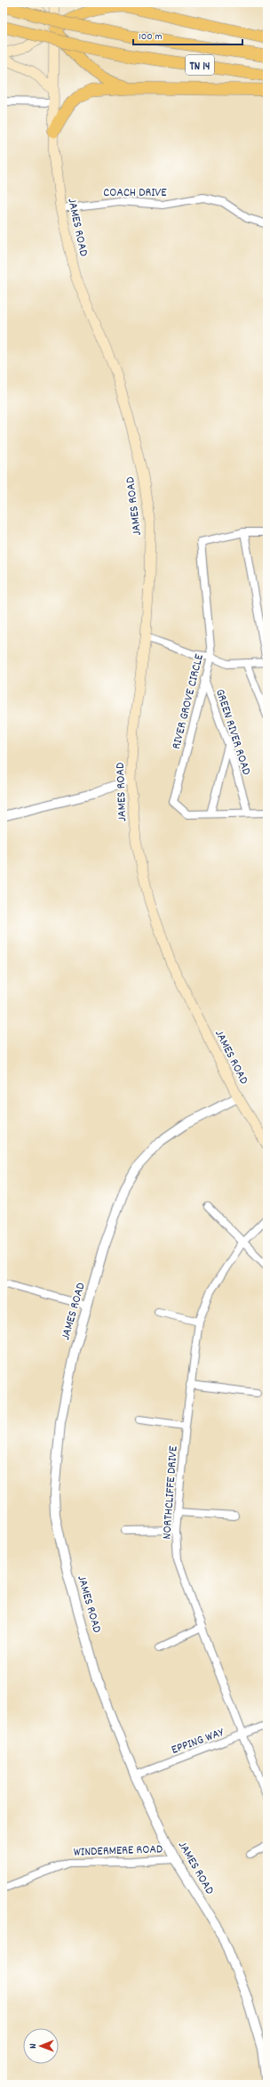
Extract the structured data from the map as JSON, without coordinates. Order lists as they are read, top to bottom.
{
  "streets": {
    "main road": ["TN 14", "JAMES ROAD"],
    "street": [
      "COACH DRIVE",
      "RIVER GROVE CIRCLE",
      "GREEN RIVER ROAD",
      "NORTHCLIFFE DRIVE",
      "EPPING WAY",
      "WINDERMERE ROAD"
    ]
  },
  "crossings": [
    ["COACH DRIVE", "JAMES ROAD"],
    ["JAMES ROAD", "EPPING WAY"],
    ["JAMES ROAD", "WINDERMERE ROAD"],
    ["RIVER GROVE CIRCLE", "GREEN RIVER ROAD"],
    ["NORTHCLIFFE DRIVE", "EPPING WAY"]
  ],
  "scale_bar": "100 m",
  "north": "left"
}
